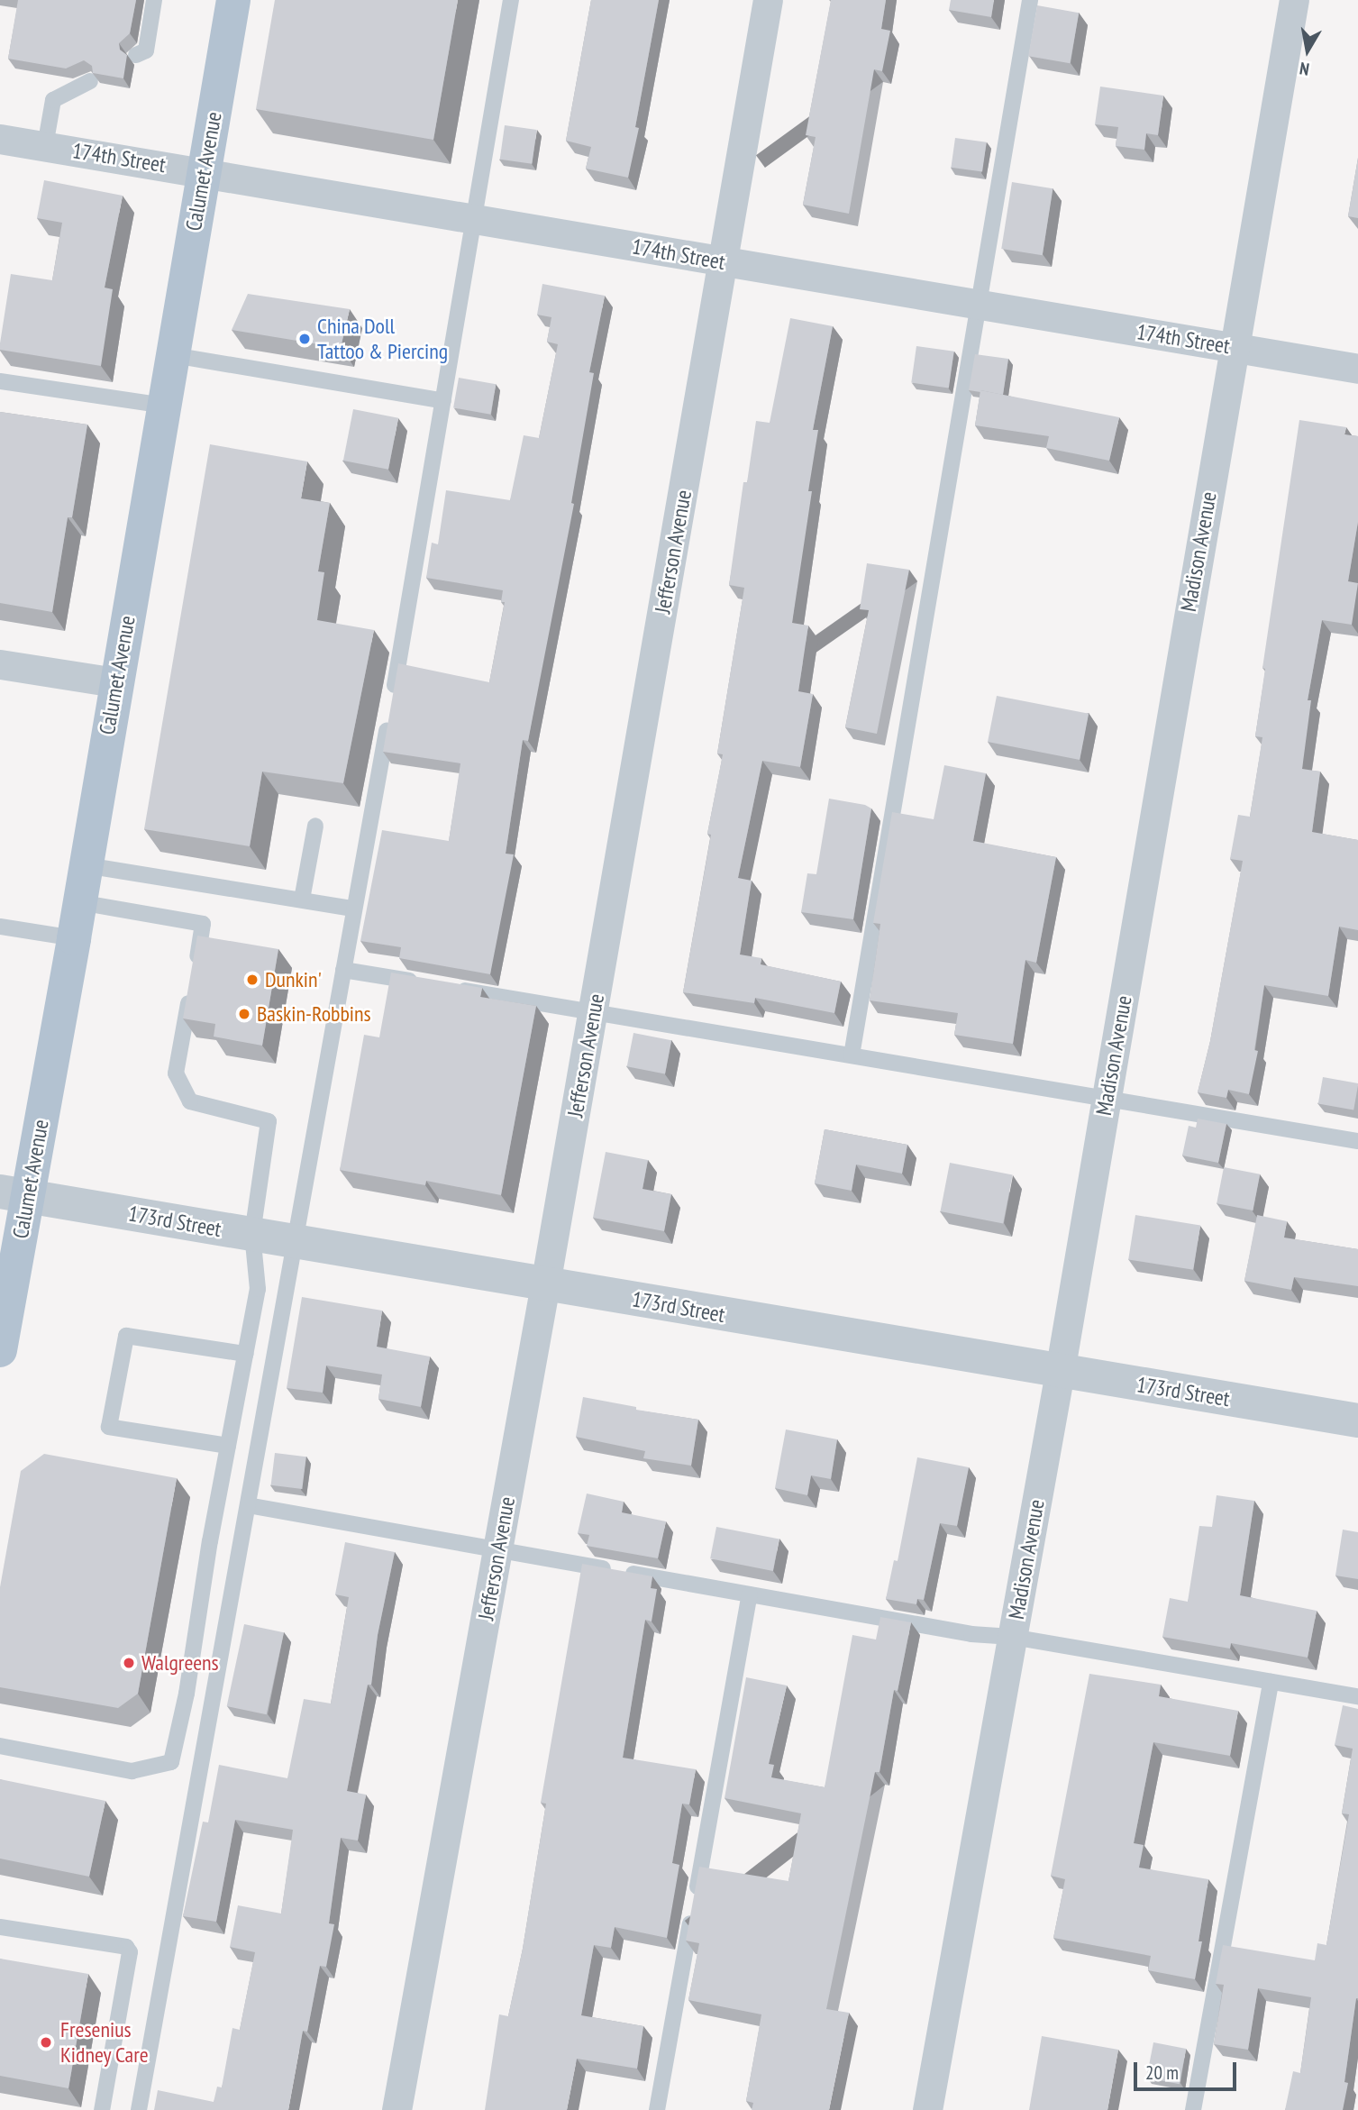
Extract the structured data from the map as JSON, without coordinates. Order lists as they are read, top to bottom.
{
  "streets": {
    "main road": ["Calumet Avenue"],
    "street": [
      "174th Street",
      "Jefferson Avenue",
      "Madison Avenue",
      "173rd Street"
    ]
  },
  "crossings": [
    ["174th Street", "Calumet Avenue"],
    ["174th Street", "Jefferson Avenue"],
    ["174th Street", "Madison Avenue"],
    ["Calumet Avenue", "173rd Street"],
    ["Jefferson Avenue", "173rd Street"],
    ["Madison Avenue", "173rd Street"]
  ],
  "places": [
    "China Doll Tattoo & Piercing",
    "Dunkin'",
    "Baskin-Robbins",
    "Walgreens",
    "Fresenius Kidney Care"
  ],
  "scale_bar": "20 m",
  "north": "bottom"
}
